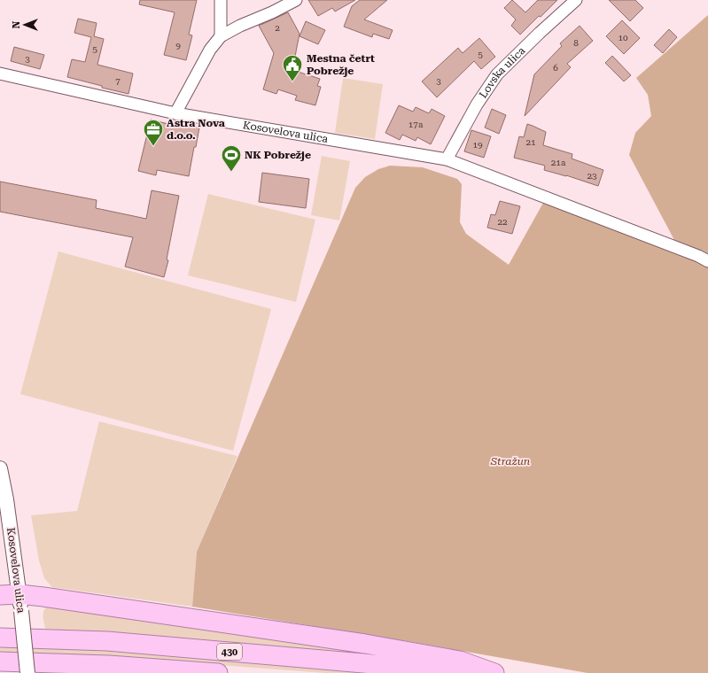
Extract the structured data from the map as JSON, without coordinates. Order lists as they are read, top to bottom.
{
  "streets": {
    "highway": ["430"],
    "street": ["Lovska ulica", "Kosovelova ulica"]
  },
  "crossings": [
    ["Lovska ulica", "Kosovelova ulica"]
  ],
  "parks": ["Stražun"],
  "places": {
    "public building": ["Mestna četrt Pobrežje"],
    "office": ["Astra Nova d.o.o."],
    "sports": ["NK Pobrežje"]
  },
  "house_numbers": [
    "2",
    "10",
    "8",
    "9",
    "5",
    "5",
    "3",
    "6",
    "7",
    "3",
    "17a",
    "21",
    "19",
    "21a",
    "23",
    "22"
  ],
  "north": "left"
}
